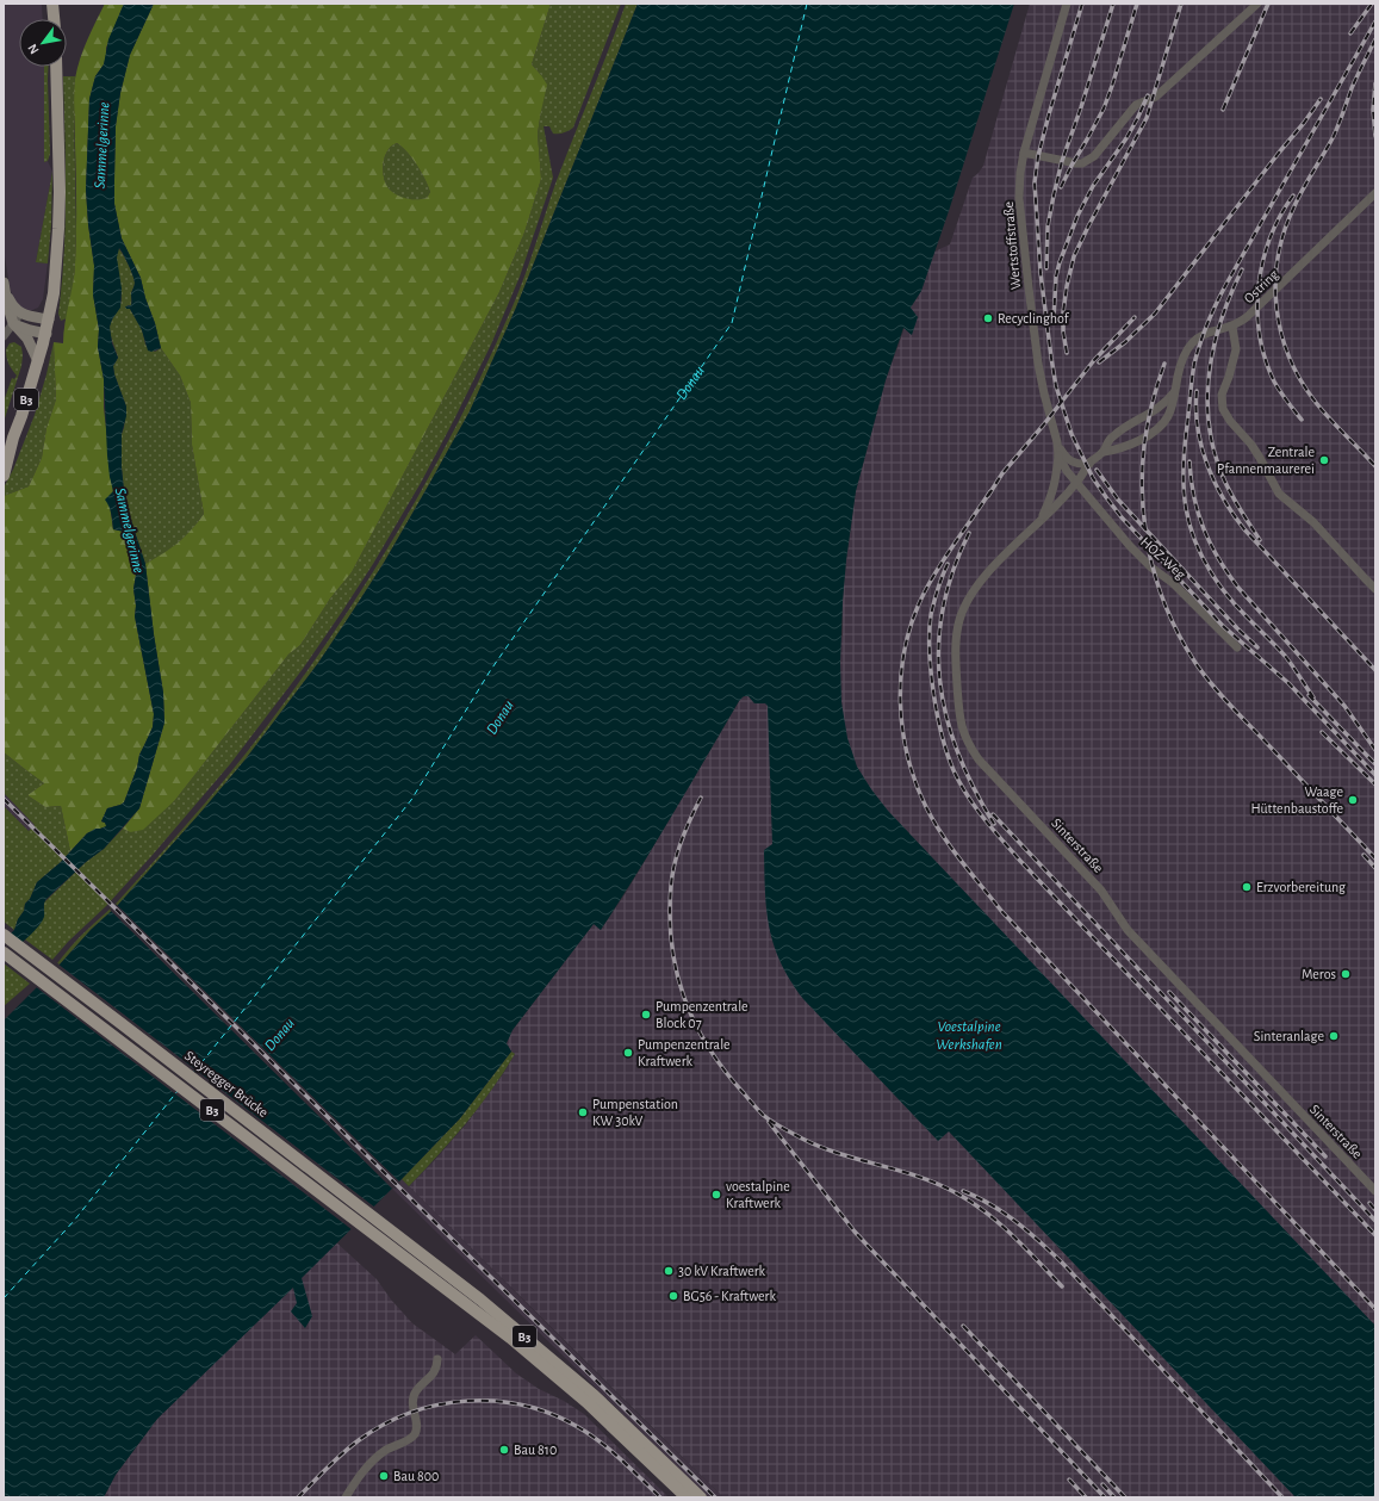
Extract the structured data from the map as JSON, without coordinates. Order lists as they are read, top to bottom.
{
  "streets": {
    "main road": ["B3", "Steyregger Brücke"],
    "street": [
      "Wertstoffstraße",
      "Ostring",
      "HOZ-Weg",
      "Sinterstraße"
    ]
  },
  "crossings": [
    ["Wertstoffstraße", "Ostring"],
    ["Wertstoffstraße", "HOZ-Weg"],
    ["Wertstoffstraße", "Sinterstraße"],
    ["Ostring", "HOZ-Weg"],
    ["Ostring", "Sinterstraße"],
    ["HOZ-Weg", "Sinterstraße"]
  ],
  "water": ["Sammelgerinne", "Donau", "Voestalpine Werkshafen"],
  "places": [
    "Recyclinghof",
    "Zentrale Pfannenmaurerei",
    "Waage Hüttenbaustoffe",
    "Erzvorbereitung",
    "Meros",
    "Pumpenzentrale Block 07",
    "Sinteranlage",
    "Pumpenzentrale Kraftwerk",
    "Pumpenstation KW 30kV",
    "voestalpine Kraftwerk",
    "30 kV Kraftwerk",
    "BG56 - Kraftwerk",
    "Bau 810",
    "Bau 800"
  ],
  "north": "bottom left"
}
